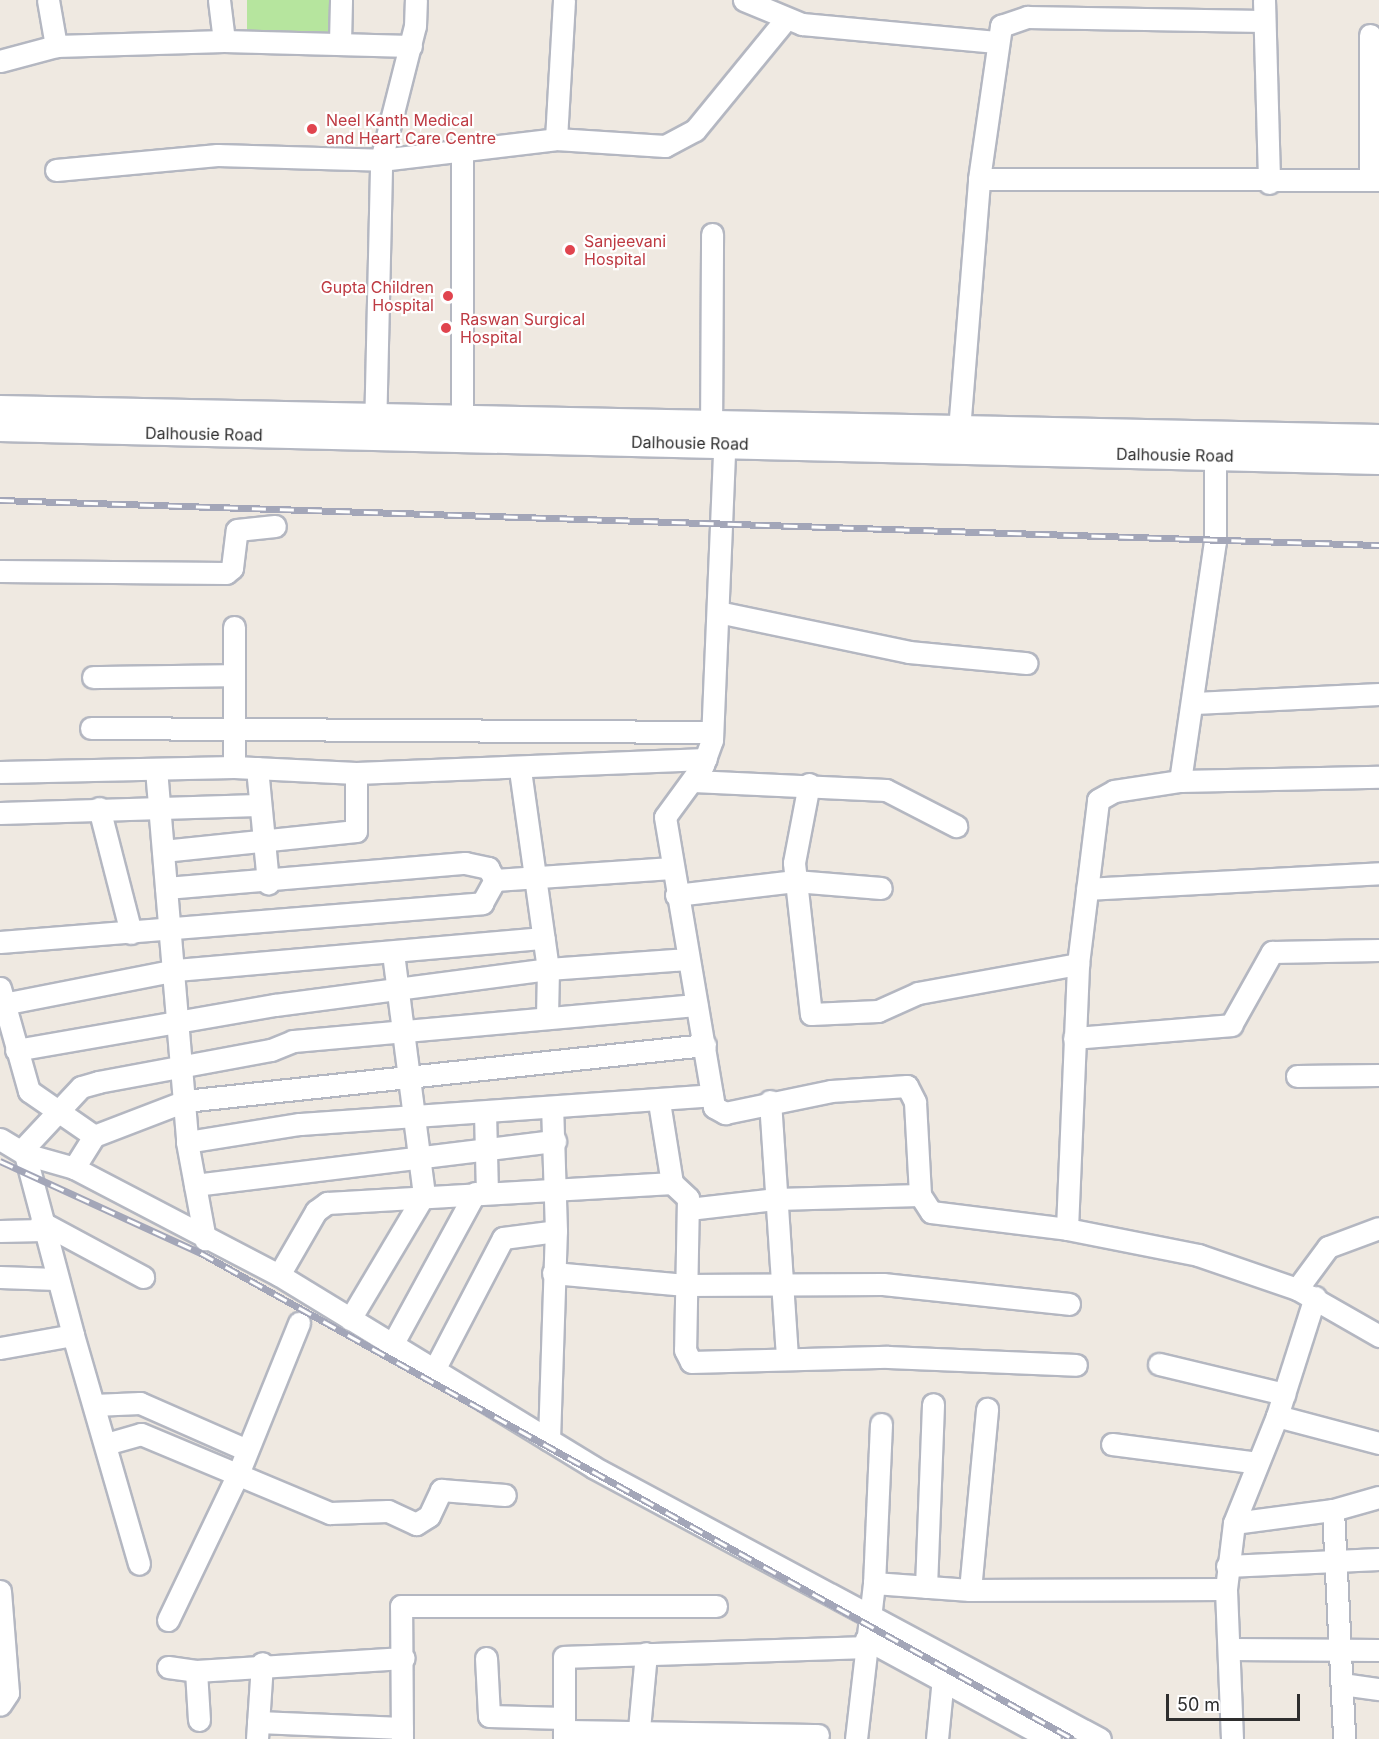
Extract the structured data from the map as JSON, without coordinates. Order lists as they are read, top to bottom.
{
  "streets": {
    "street": ["Dalhousie Road"]
  },
  "places": [
    "Neel Kanth Medical and Heart Care Centre",
    "Sanjeevani Hospital",
    "Gupta Children Hospital",
    "Raswan Surgical Hospital"
  ],
  "scale_bar": "50 m"
}
